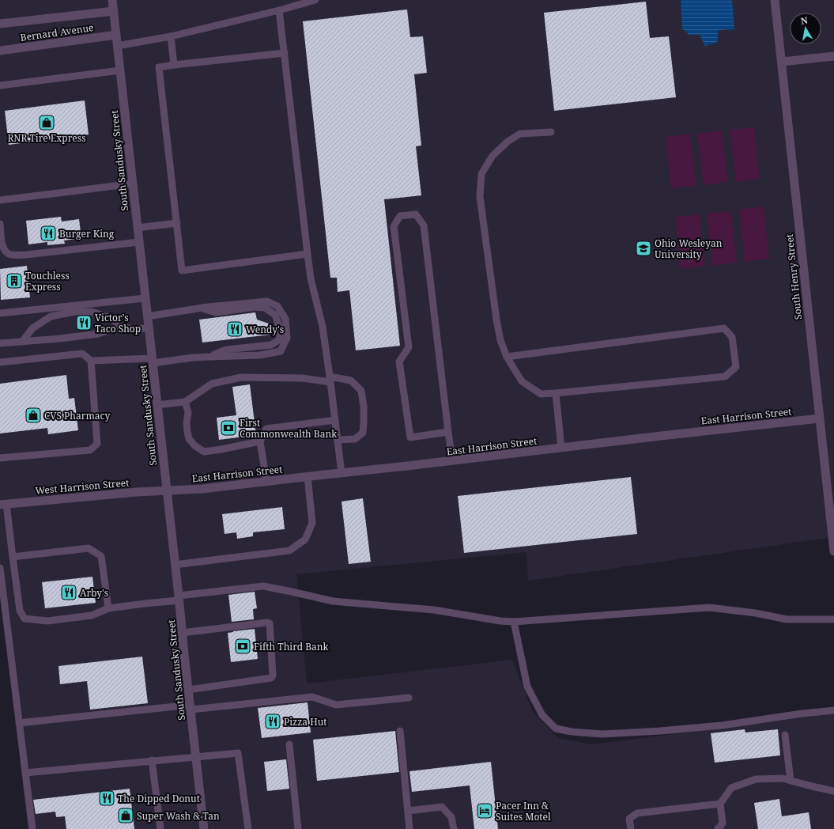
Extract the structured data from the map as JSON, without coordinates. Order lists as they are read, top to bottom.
{
  "streets": {
    "street": [
      "Bernard Avenue",
      "South Sandusky Street",
      "South Henry Street",
      "East Harrison Street",
      "West Harrison Street"
    ]
  },
  "crossings": [
    ["Bernard Avenue", "South Sandusky Street"],
    ["South Sandusky Street", "East Harrison Street"],
    ["South Sandusky Street", "West Harrison Street"],
    ["South Henry Street", "East Harrison Street"],
    ["East Harrison Street", "West Harrison Street"]
  ],
  "places": {
    "shop": ["RNR Tire Express", "CVS Pharmacy", "Super Wash & Tan"],
    "restaurant": [
      "Burger King",
      "Victor's Taco Shop",
      "Wendy's",
      "Arby's",
      "Pizza Hut",
      "The Dipped Donut"
    ],
    "school or university": ["Ohio Wesleyan University"],
    "building": ["Touchless Express"],
    "bank": ["First Commonwealth Bank", "Fifth Third Bank"],
    "hotel": ["Pacer Inn & Suites Motel"]
  },
  "north": "top"
}
